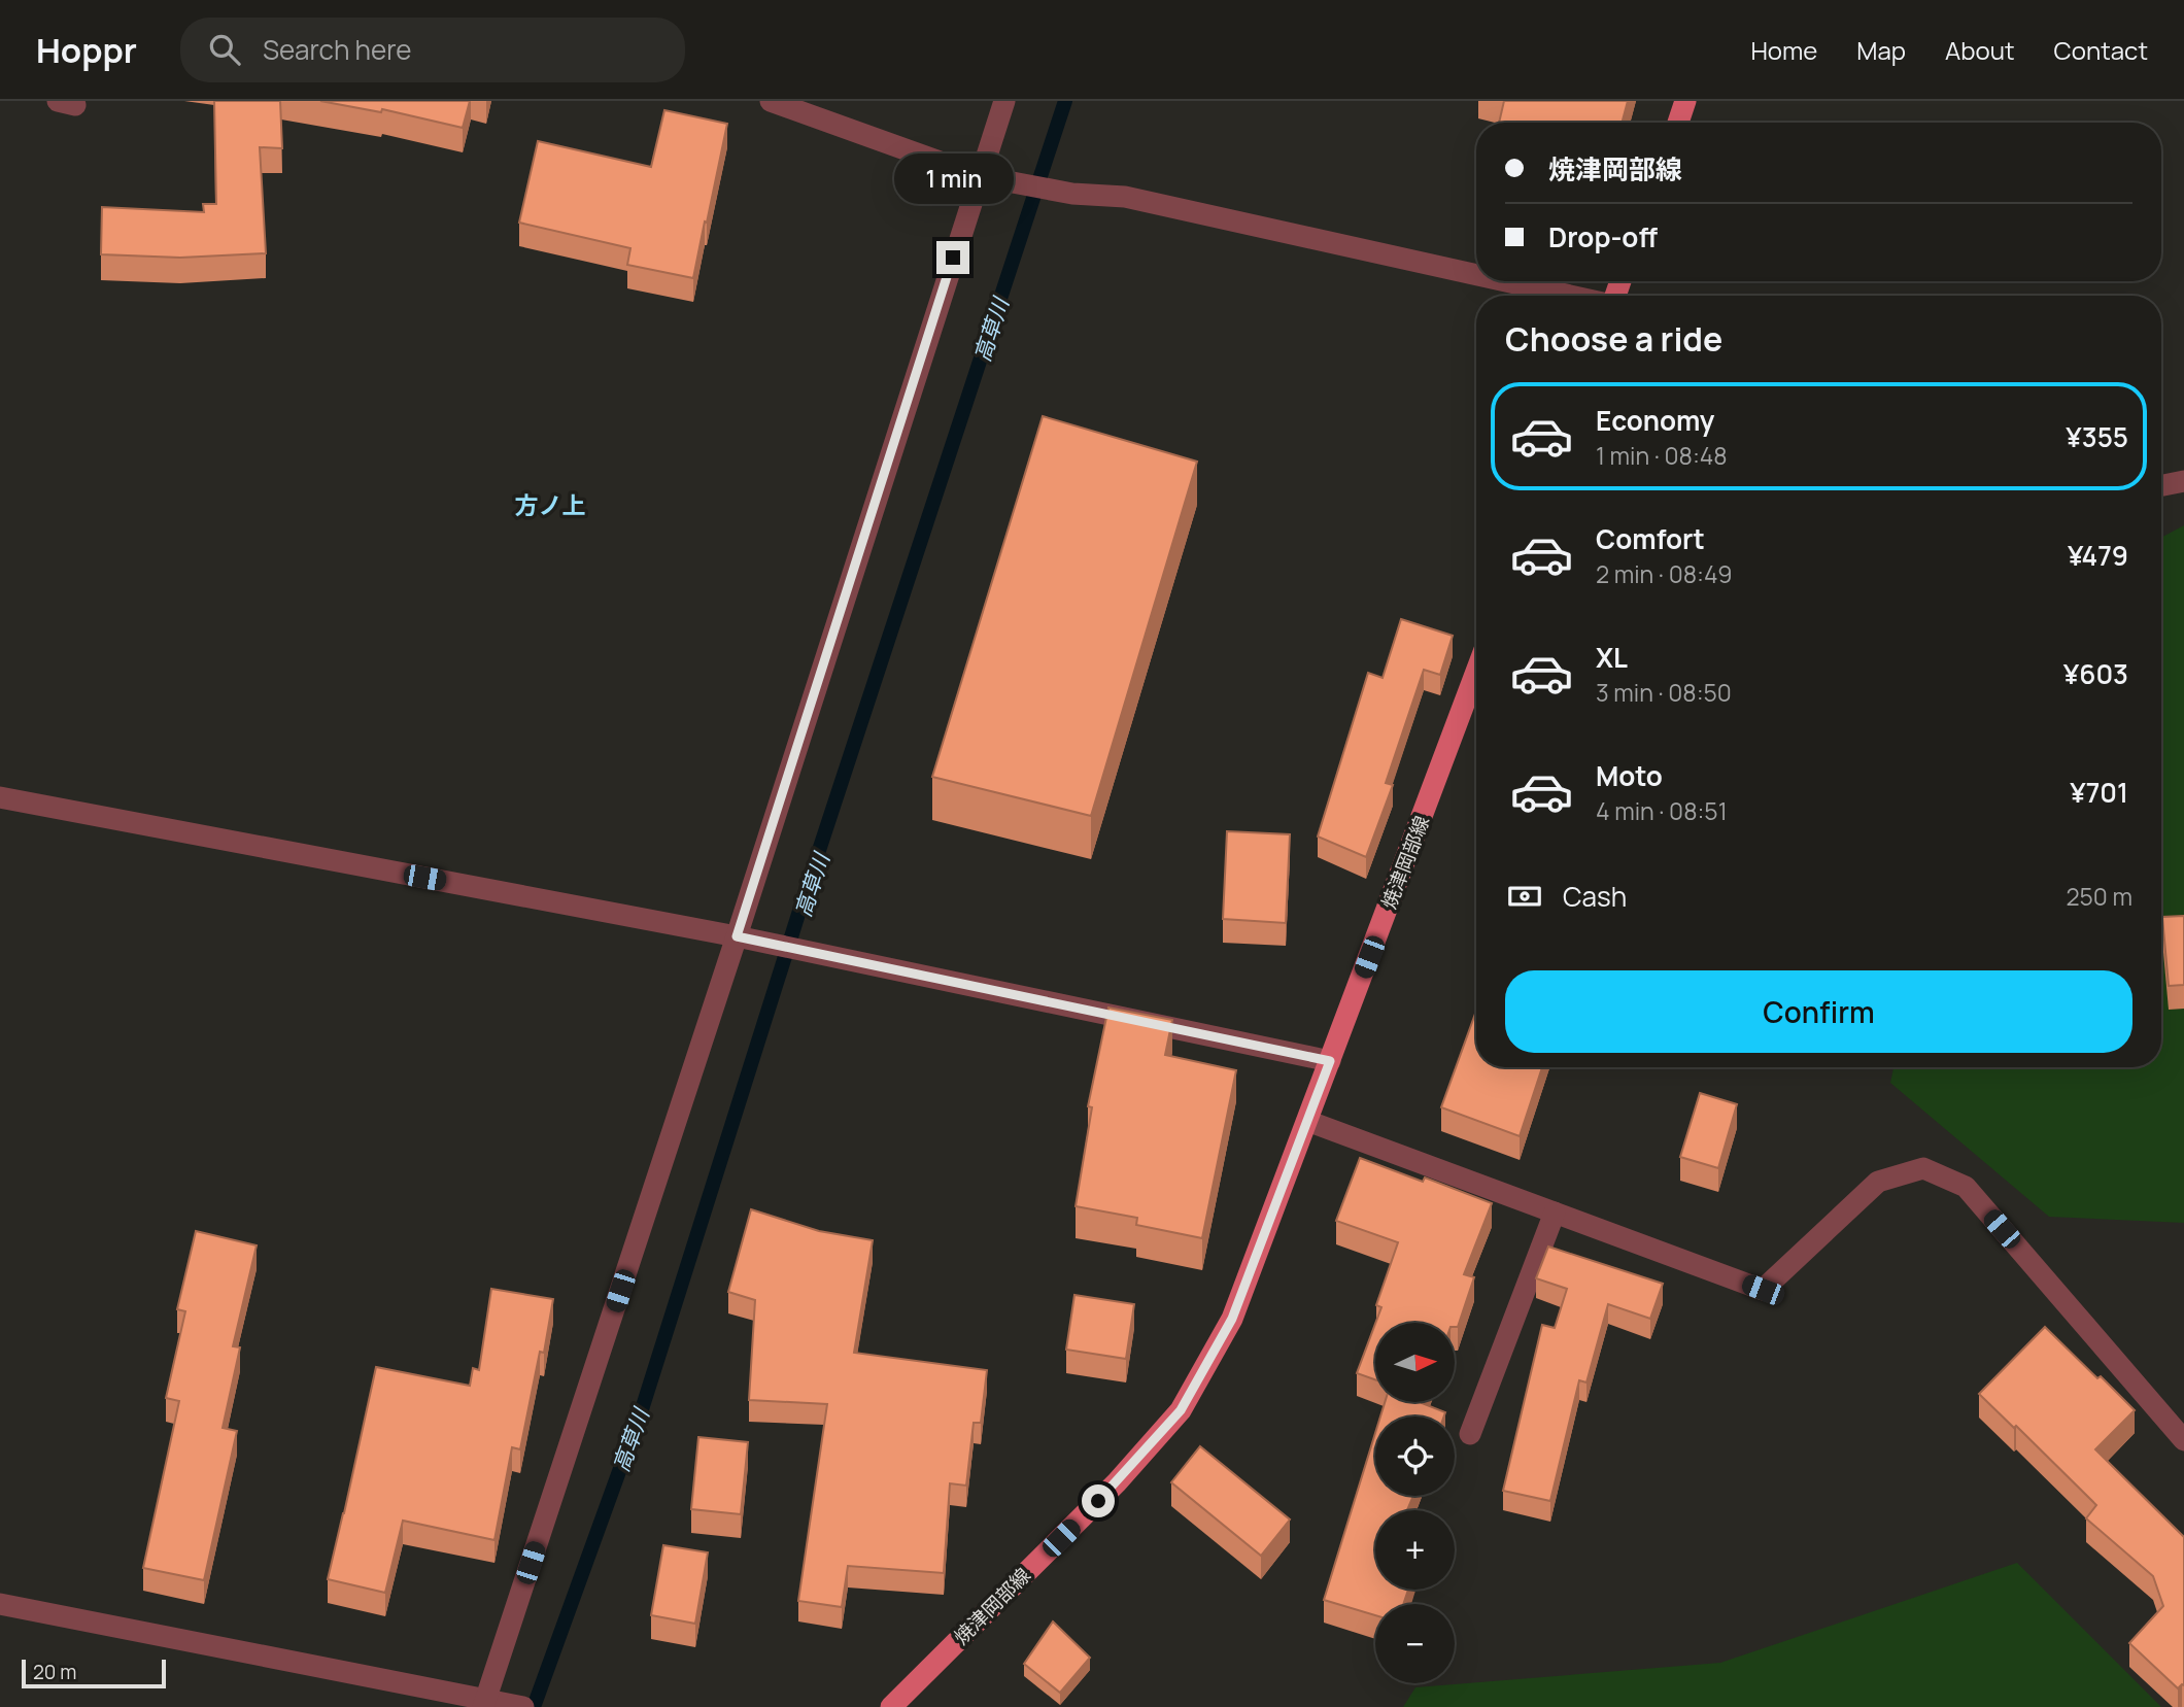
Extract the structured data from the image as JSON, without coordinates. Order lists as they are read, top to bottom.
{
  "streets": {
    "main road": ["焼津岡部線"]
  },
  "districts": ["方ノ上"],
  "water": ["高草川"],
  "scale_bar": "20 m",
  "north": "right",
  "page": {
    "header": "Hoppr",
    "search": "Search here",
    "nav": [
      "Home",
      "Map",
      "About",
      "Contact"
    ],
    "banner": ["焼津岡部線", "Drop-off"],
    "bubble": "1 min",
    "heading": "Choose a ride",
    "list": [
      {
        "name": "Economy",
        "note": "1 min · 08:48",
        "value": "¥355"
      },
      {
        "name": "Comfort",
        "note": "2 min · 08:49",
        "value": "¥479"
      },
      {
        "name": "XL",
        "note": "3 min · 08:50",
        "value": "¥603"
      },
      {
        "name": "Moto",
        "note": "4 min · 08:51",
        "value": "¥701"
      }
    ],
    "pay": ["Cash", "250 m"],
    "buttons": "Confirm",
    "map_buttons": ["+", "−"],
    "scale": "20 m"
  }
}
